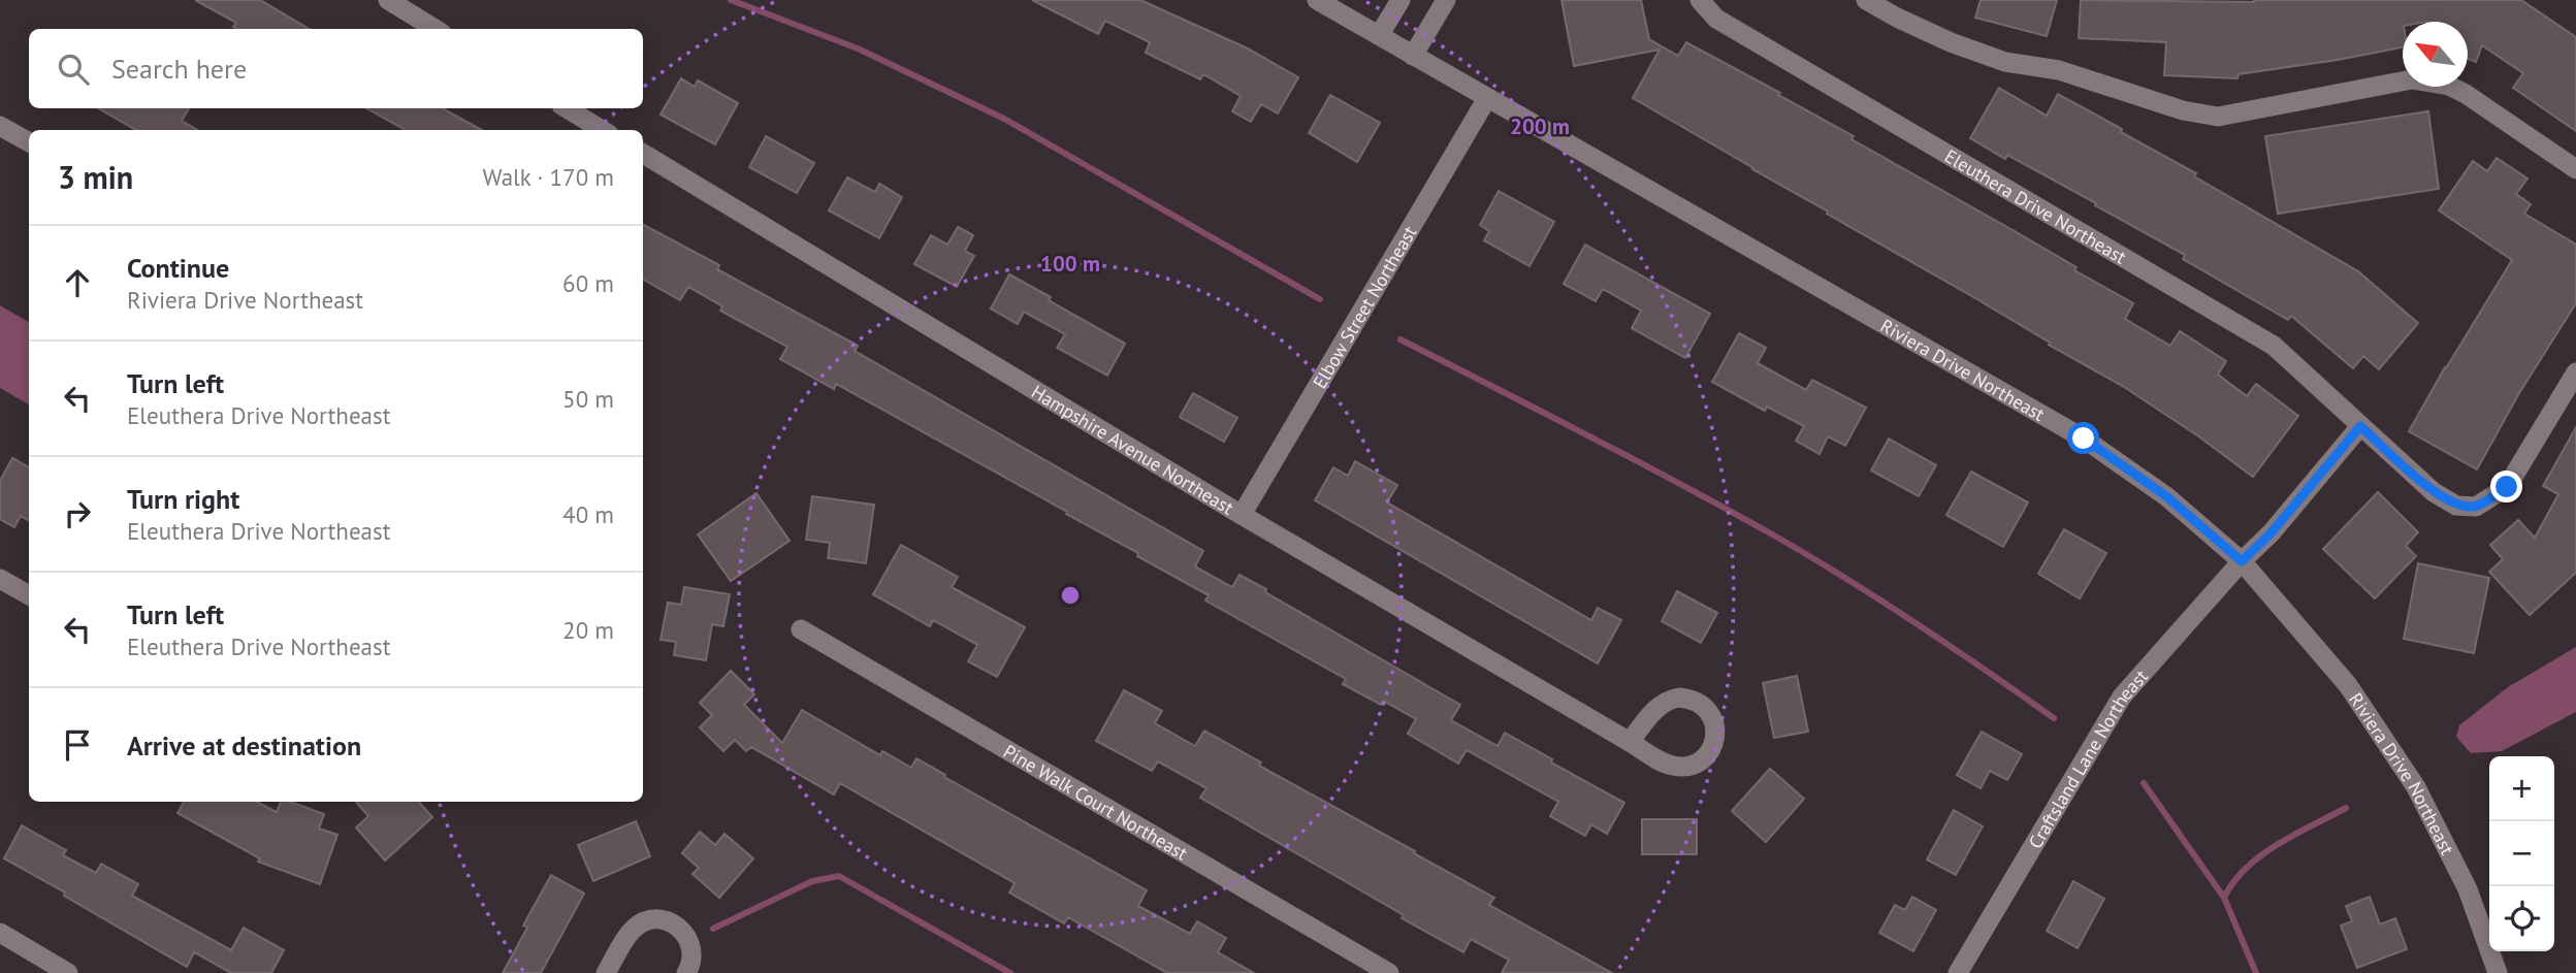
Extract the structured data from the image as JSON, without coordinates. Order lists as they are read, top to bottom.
{
  "streets": {
    "street": [
      "Eleuthera Drive Northeast",
      "Elbow Street Northeast",
      "Riviera Drive Northeast",
      "Hampshire Avenue Northeast",
      "Craftsland Lane Northeast",
      "Pine Walk Court Northeast"
    ]
  },
  "crossings": [
    ["Elbow Street Northeast", "Riviera Drive Northeast"],
    ["Elbow Street Northeast", "Hampshire Avenue Northeast"],
    ["Riviera Drive Northeast", "Craftsland Lane Northeast"]
  ],
  "north": "top left",
  "page": {
    "search": "Search here",
    "heading": ["3 min", "Walk · 170 m"],
    "list": [
      ["Continue", "Riviera Drive Northeast", "60 m"],
      ["Turn left", "Eleuthera Drive Northeast", "50 m"],
      ["Turn right", "Eleuthera Drive Northeast", "40 m"],
      ["Turn left", "Eleuthera Drive Northeast", "20 m"],
      "Arrive at destination"
    ],
    "map_buttons": ["+", "−"]
  },
  "rings": ["200 m", "100 m"]
}
